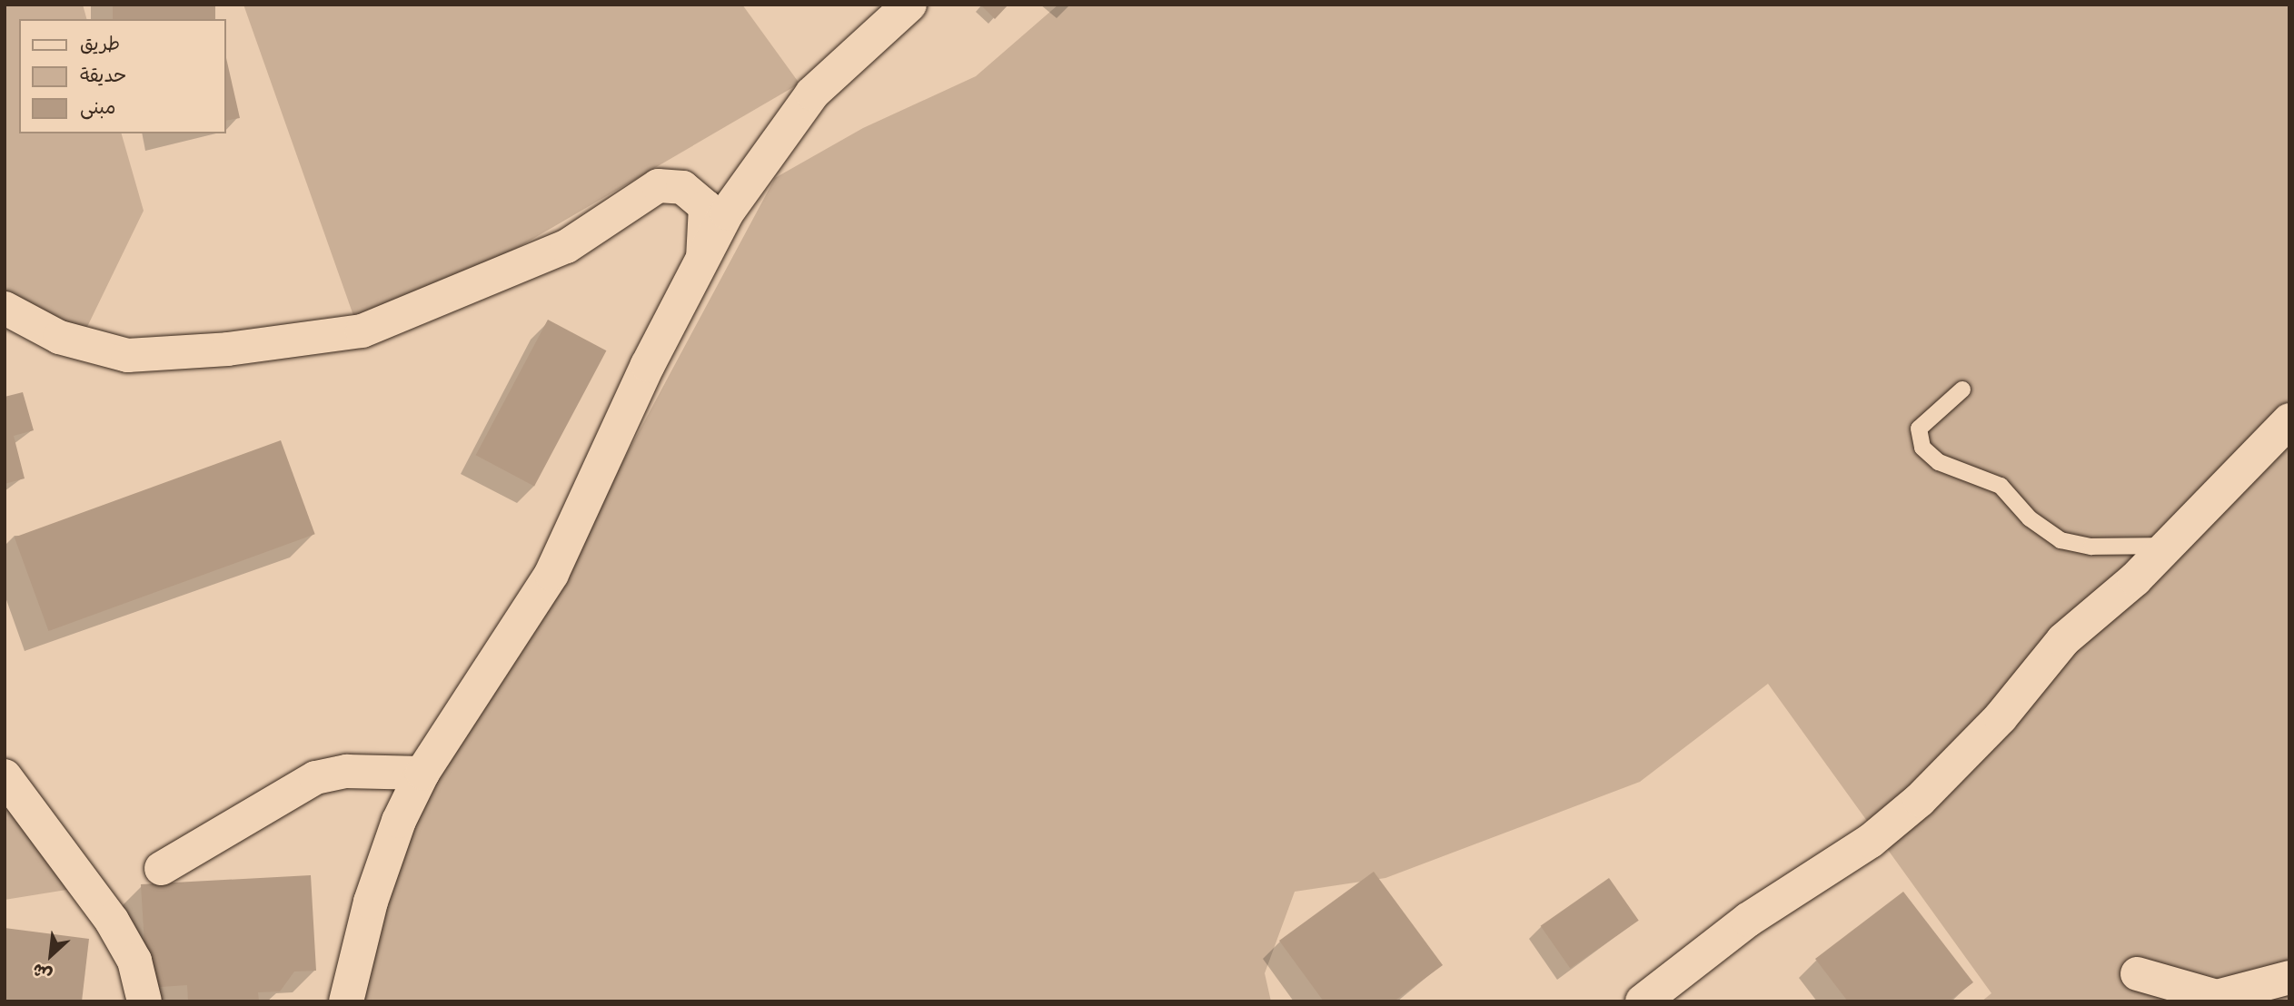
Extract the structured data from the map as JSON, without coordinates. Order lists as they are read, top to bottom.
{
  "legend": ["طريق", "حديقة", "مبنى"],
  "north": "bottom left"
}
